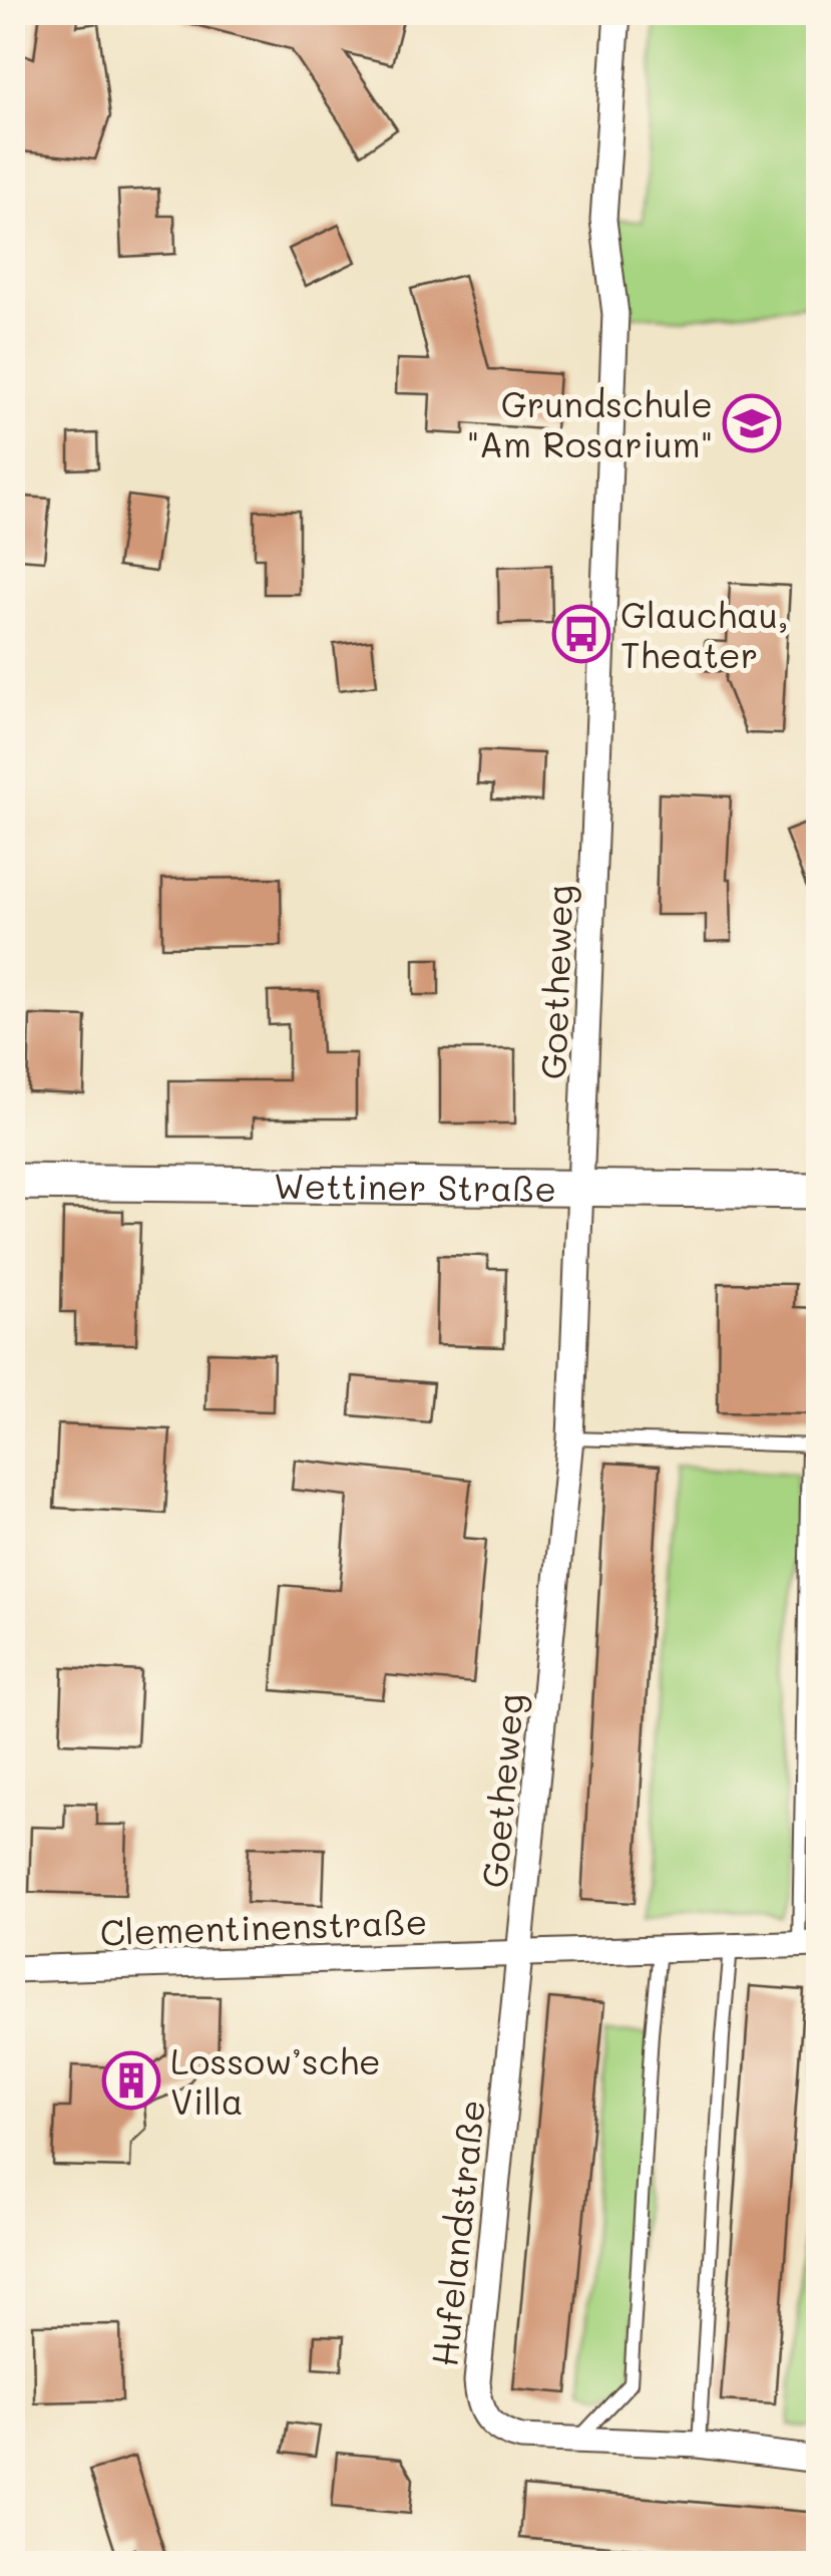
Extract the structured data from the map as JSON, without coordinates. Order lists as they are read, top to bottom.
{
  "streets": {
    "street": [
      "Goetheweg",
      "Wettiner Straße",
      "Clementinenstraße",
      "Hufelandstraße"
    ]
  },
  "crossings": [
    ["Goetheweg", "Wettiner Straße"],
    ["Goetheweg", "Clementinenstraße"],
    ["Goetheweg", "Hufelandstraße"],
    ["Clementinenstraße", "Hufelandstraße"]
  ],
  "places": {
    "school or university": ["Grundschule \"Am Rosarium\""],
    "bus stop": ["Glauchau, Theater"],
    "building": ["Lossow’sche Villa"]
  }
}
